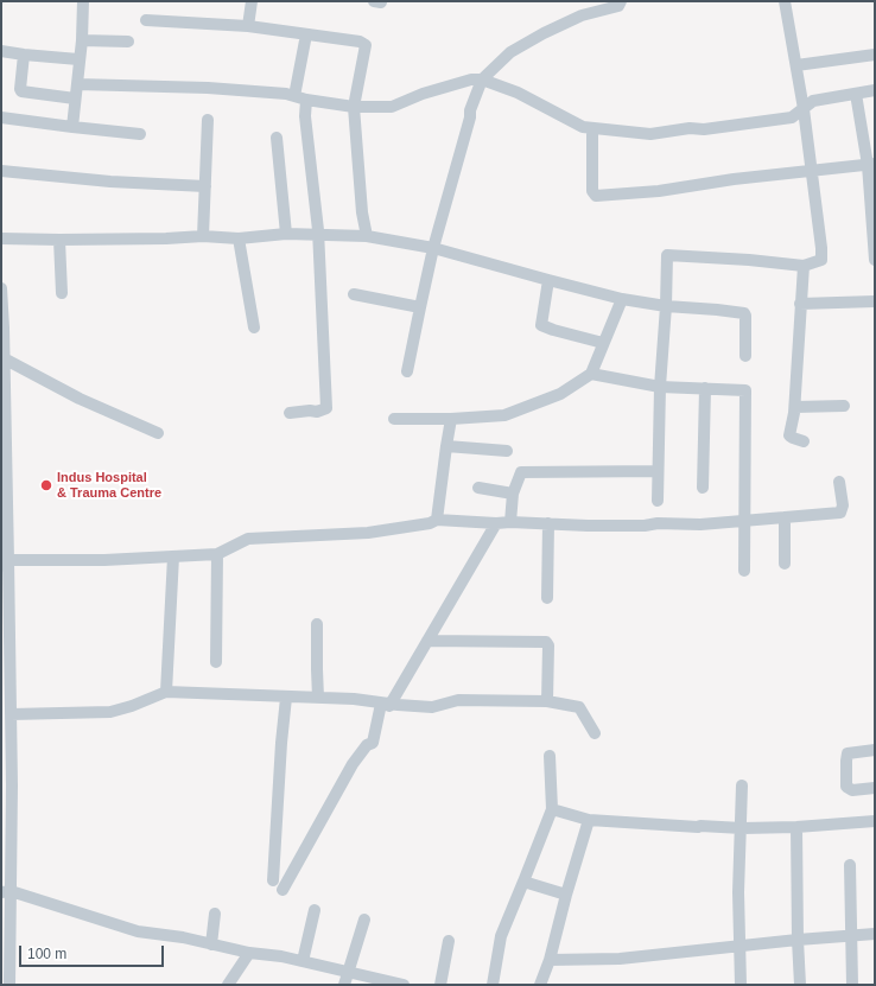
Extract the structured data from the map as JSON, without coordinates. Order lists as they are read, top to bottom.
{
  "places": ["Indus Hospital & Trauma Centre"],
  "scale_bar": "100 m"
}
